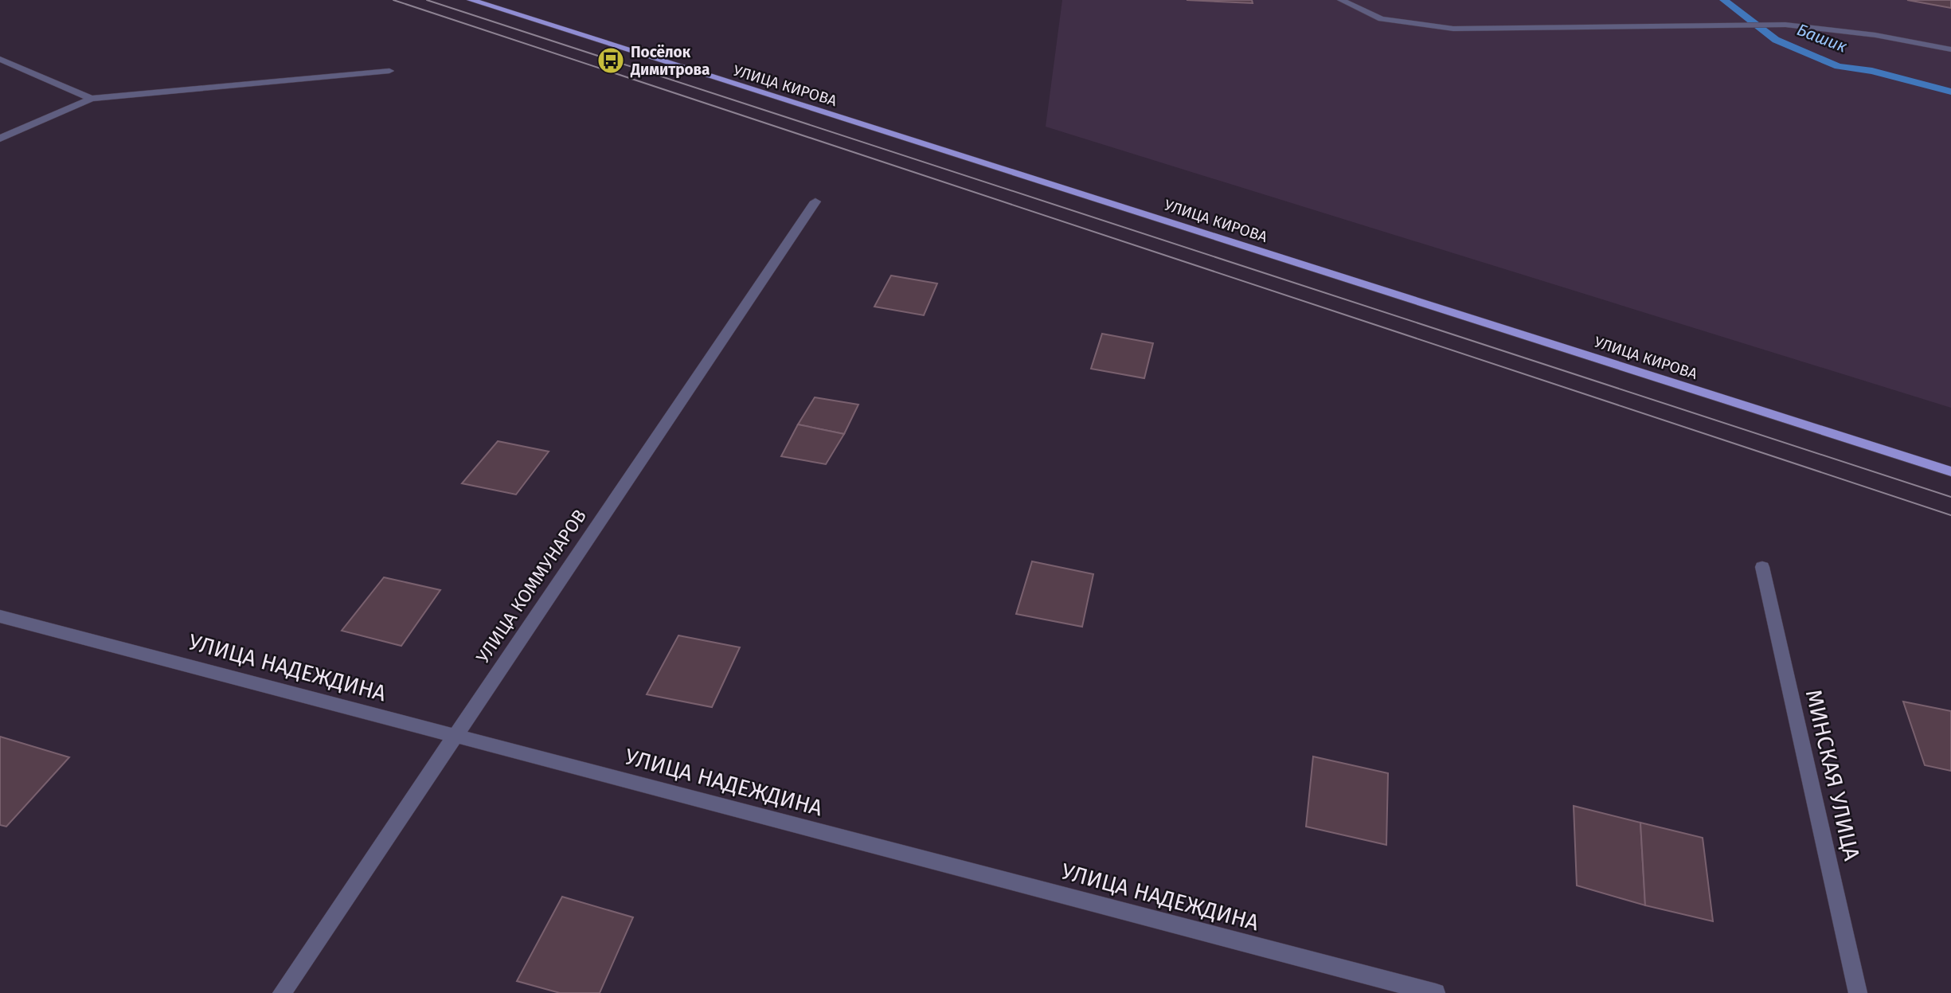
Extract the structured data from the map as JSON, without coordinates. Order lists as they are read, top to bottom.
{
  "streets": {
    "main road": ["УЛИЦА КИРОВА"],
    "street": ["УЛИЦА КОММУНАРОВ", "УЛИЦА НАДЕЖДИНА", "МИНСКАЯ УЛИЦА"]
  },
  "crossings": [
    ["УЛИЦА КОММУНАРОВ", "УЛИЦА НАДЕЖДИНА"]
  ],
  "water": ["Башик"],
  "places": {
    "bus stop": ["Посёлок Димитрова"]
  }
}
